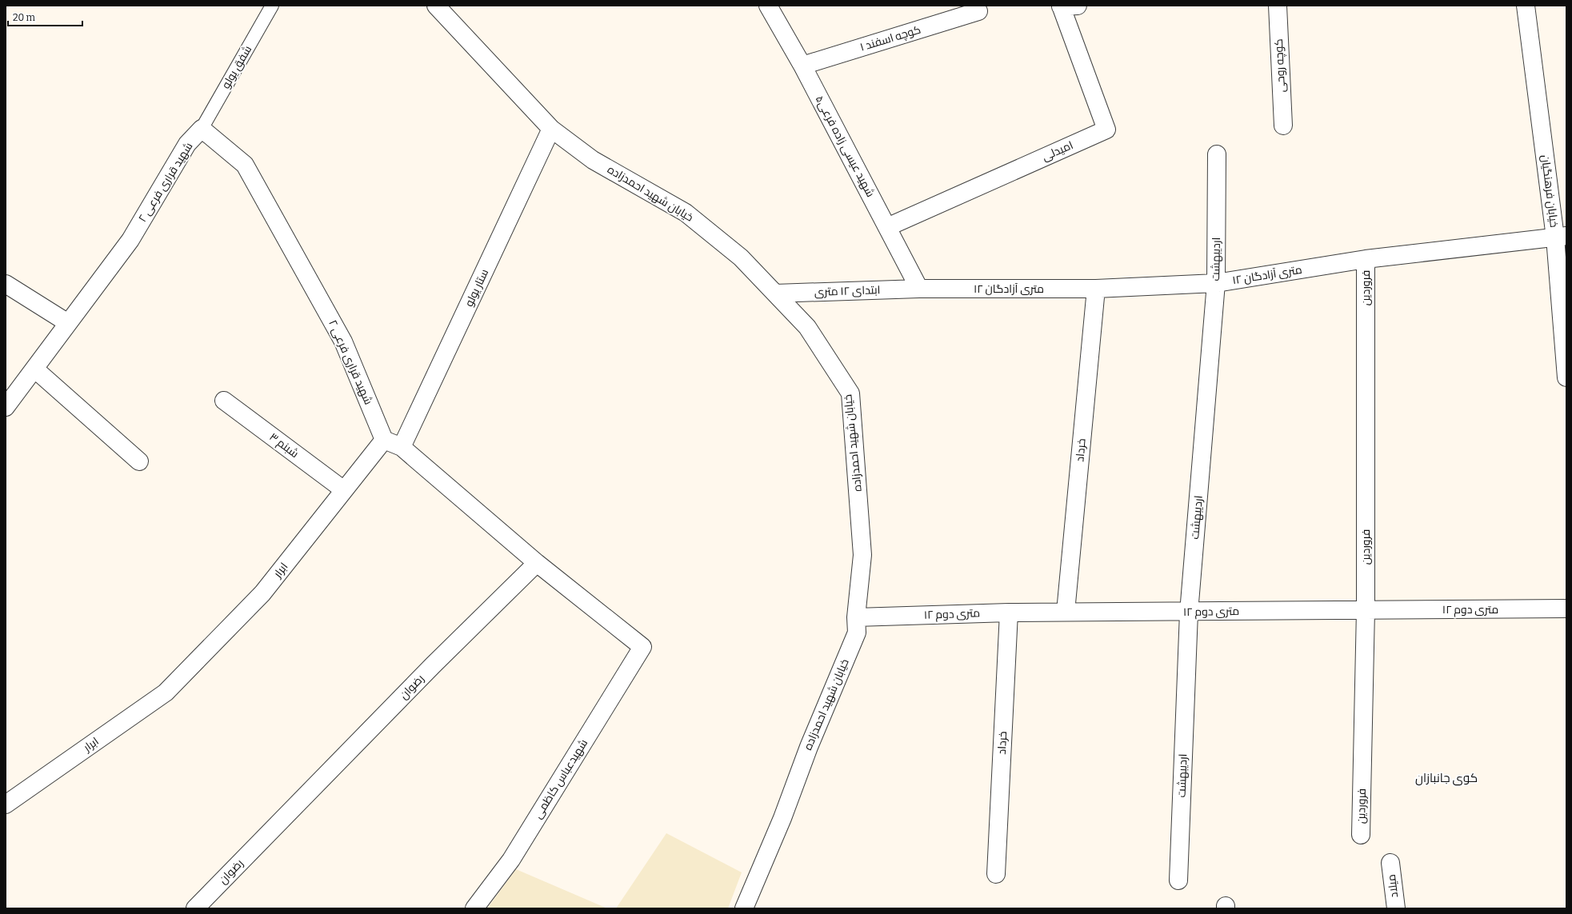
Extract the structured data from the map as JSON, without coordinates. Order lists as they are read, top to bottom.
{
  "streets": {
    "street": [
      "کوچه اسفند ۱",
      "کوچه روحی",
      "شهید عیسی زاده فرعی۵",
      "امیدلی",
      "شهید قراری فرعی ۲",
      "خیابان فرهنگیان",
      "خیابان شهید احمدزاده",
      "اردیبهشت",
      "۱۲ متری آزادگان",
      "ستار یولو",
      "فروردین",
      "ابتدای ۱۲ متری",
      "شبنم ۳",
      "خرداد",
      "ابرار",
      "۱۲ متری دوم",
      "رضوان",
      "شهیدعباس کاظمی",
      "میلاد"
    ],
    "lane": ["شفق یولو"]
  },
  "crossings": [
    ["کوچه اسفند ۱", "شهید عیسی زاده فرعی۵"],
    ["شفق یولو", "شهید قراری فرعی ۲"],
    ["شهید عیسی زاده فرعی۵", "امیدلی"],
    ["شهید عیسی زاده فرعی۵", "۱۲ متری آزادگان"],
    ["شهید عیسی زاده فرعی۵", "ابتدای ۱۲ متری"],
    ["شهید قراری فرعی ۲", "ابرار"],
    ["خیابان فرهنگیان", "۱۲ متری آزادگان"],
    ["خیابان شهید احمدزاده", "ستار یولو"],
    ["خیابان شهید احمدزاده", "ابتدای ۱۲ متری"],
    ["خیابان شهید احمدزاده", "۱۲ متری دوم"],
    ["اردیبهشت", "۱۲ متری آزادگان"],
    ["اردیبهشت", "۱۲ متری دوم"],
    ["۱۲ متری آزادگان", "فروردین"],
    ["۱۲ متری آزادگان", "ابتدای ۱۲ متری"],
    ["۱۲ متری آزادگان", "خرداد"],
    ["فروردین", "۱۲ متری دوم"],
    ["شبنم ۳", "ابرار"],
    ["خرداد", "۱۲ متری دوم"],
    ["رضوان", "شهیدعباس کاظمی"]
  ],
  "districts": ["کوی جانبازان"],
  "scale_bar": "20 m"
}
